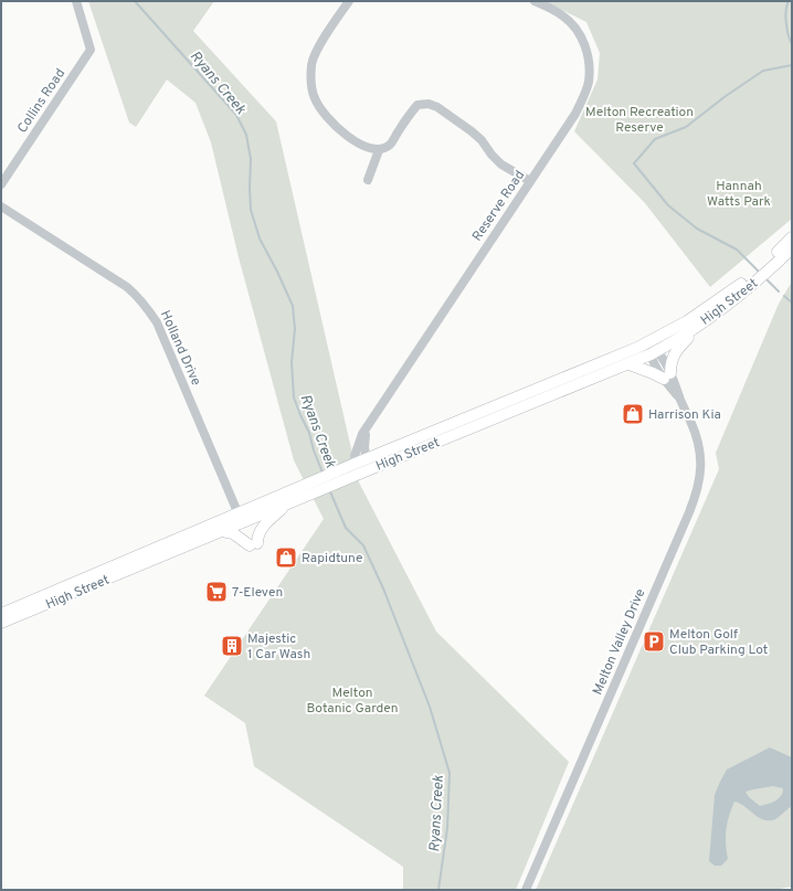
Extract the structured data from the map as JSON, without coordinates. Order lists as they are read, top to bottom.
{
  "streets": {
    "main road": ["High Street"],
    "street": [
      "Collins Road",
      "Reserve Road",
      "Holland Drive",
      "Melton Valley Drive"
    ]
  },
  "crossings": [
    ["Reserve Road", "High Street"],
    ["High Street", "Holland Drive"],
    ["High Street", "Melton Valley Drive"]
  ],
  "water": ["Ryans Creek"],
  "parks": ["Melton Recreation Reserve", "Hannah Watts Park", "Melton Botanic Garden"],
  "places": {
    "shop": ["Harrison Kia", "Rapidtune"],
    "supermarket": ["7-Eleven"],
    "parking": ["Melton Golf Club Parking Lot"],
    "building": ["Majestic 1 Car Wash"]
  }
}
